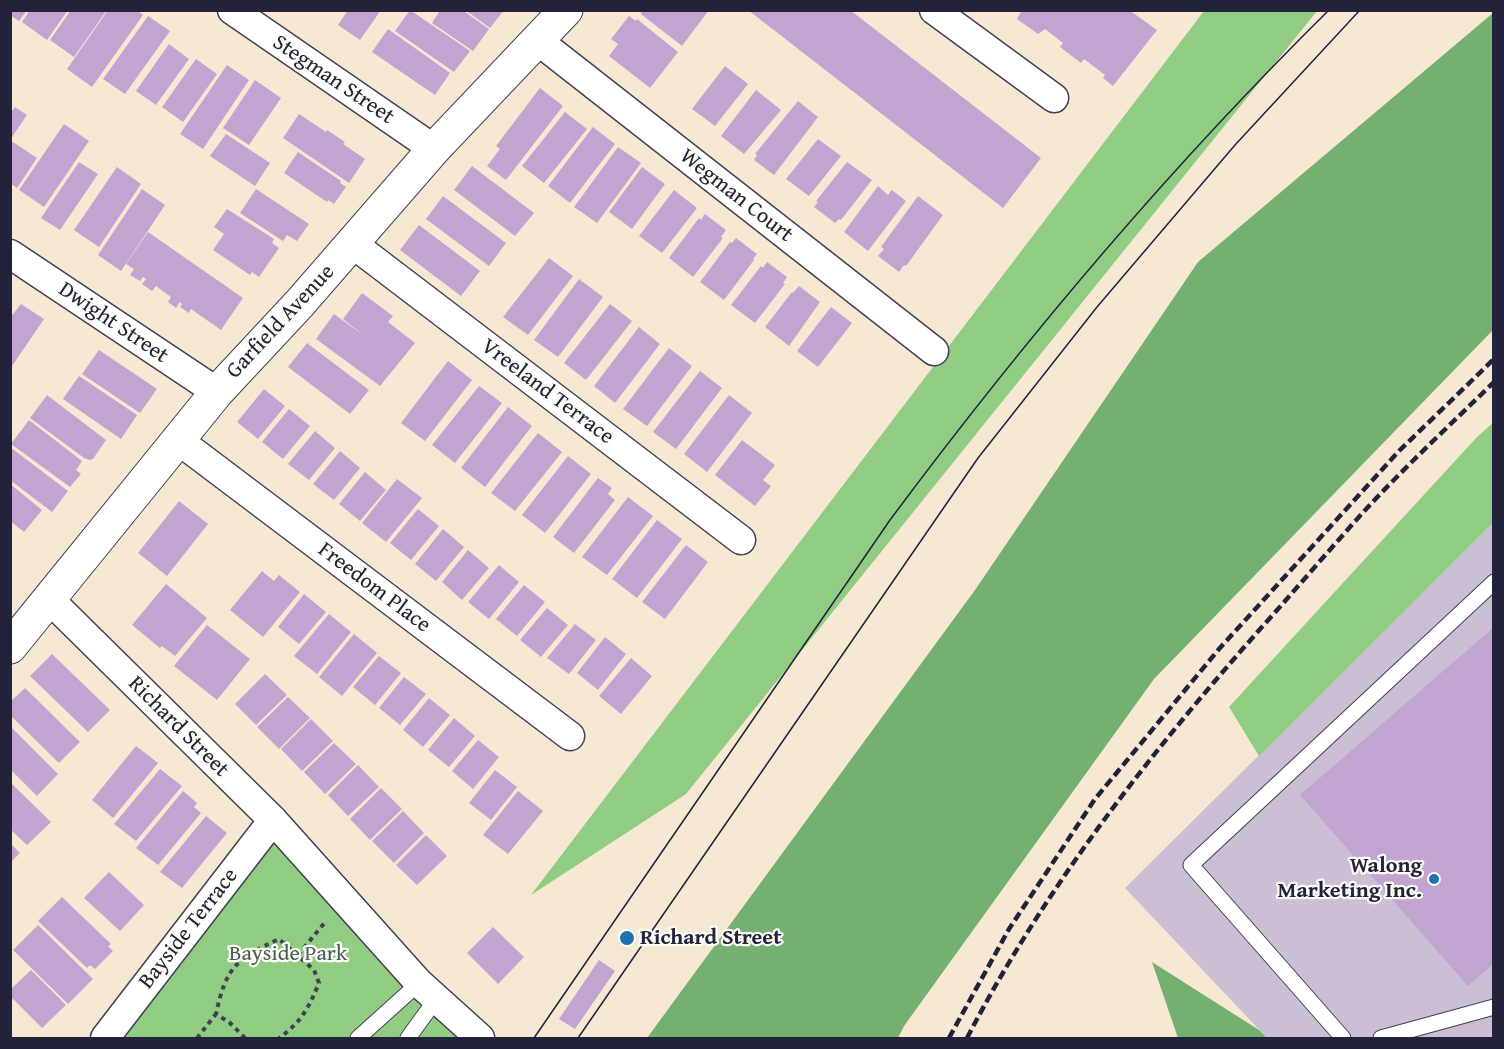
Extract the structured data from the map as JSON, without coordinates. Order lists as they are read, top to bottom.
{
  "streets": {
    "main road": ["Garfield Avenue"],
    "street": [
      "Stegman Street",
      "Wegman Court",
      "Dwight Street",
      "Vreeland Terrace",
      "Freedom Place",
      "Richard Street",
      "Bayside Terrace"
    ]
  },
  "crossings": [
    ["Stegman Street", "Garfield Avenue"],
    ["Wegman Court", "Garfield Avenue"],
    ["Garfield Avenue", "Dwight Street"],
    ["Garfield Avenue", "Vreeland Terrace"],
    ["Garfield Avenue", "Freedom Place"],
    ["Garfield Avenue", "Richard Street"],
    ["Richard Street", "Bayside Terrace"]
  ],
  "parks": ["Bayside Park"],
  "places": ["Walong Marketing Inc.", "Richard Street"]
}
